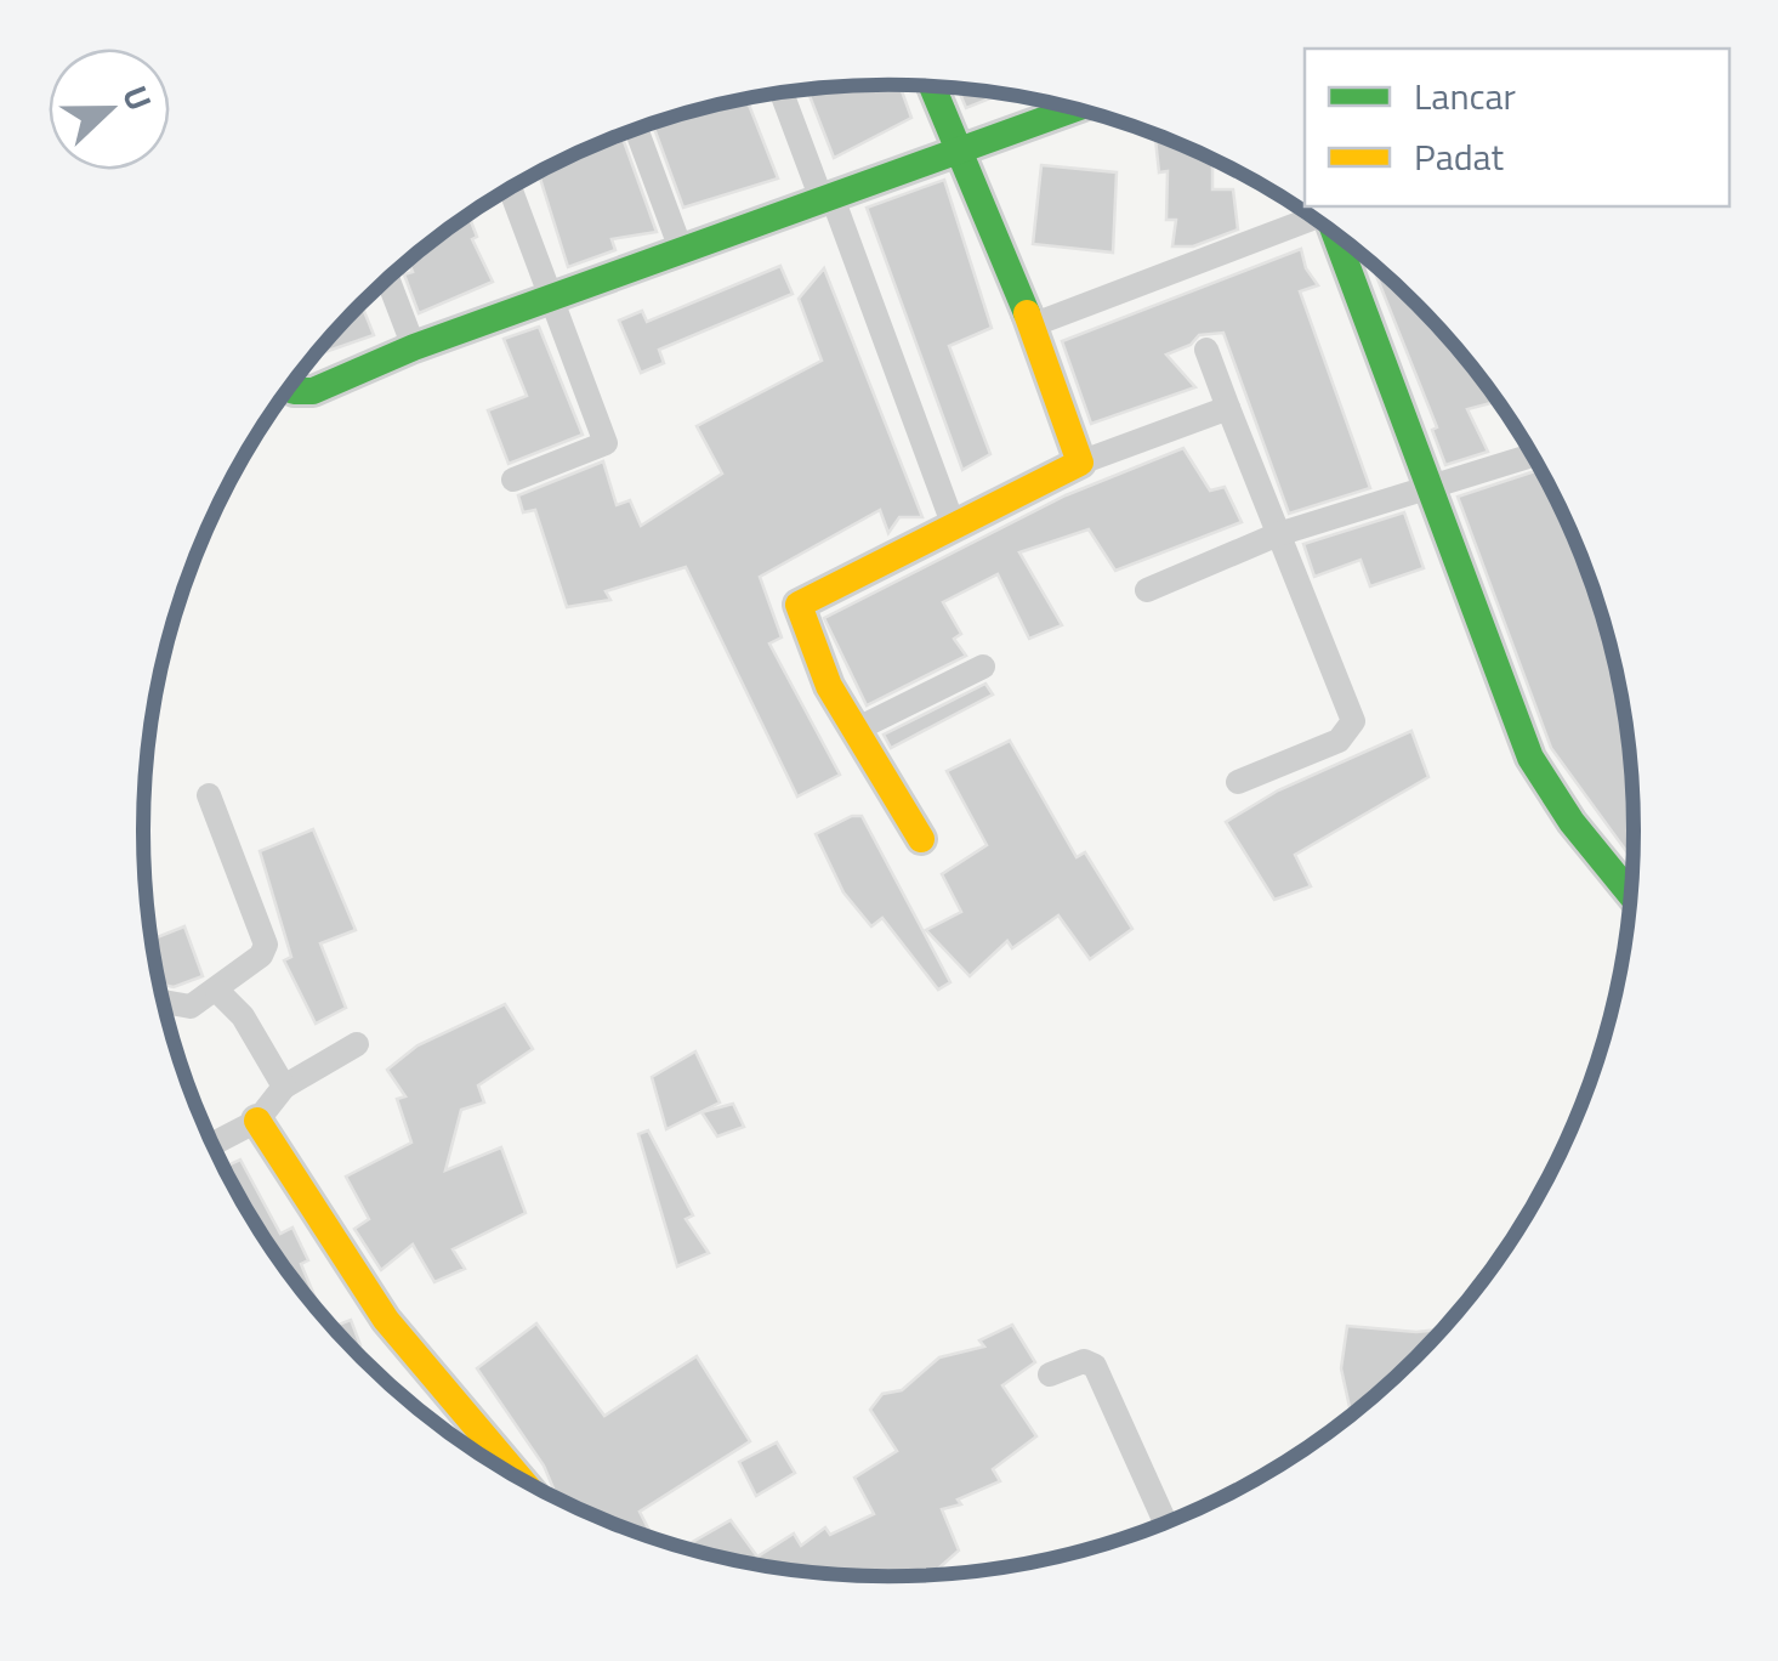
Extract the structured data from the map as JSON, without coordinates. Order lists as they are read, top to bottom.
{
  "legend": ["Lancar", "Padat"],
  "north": "right"
}
